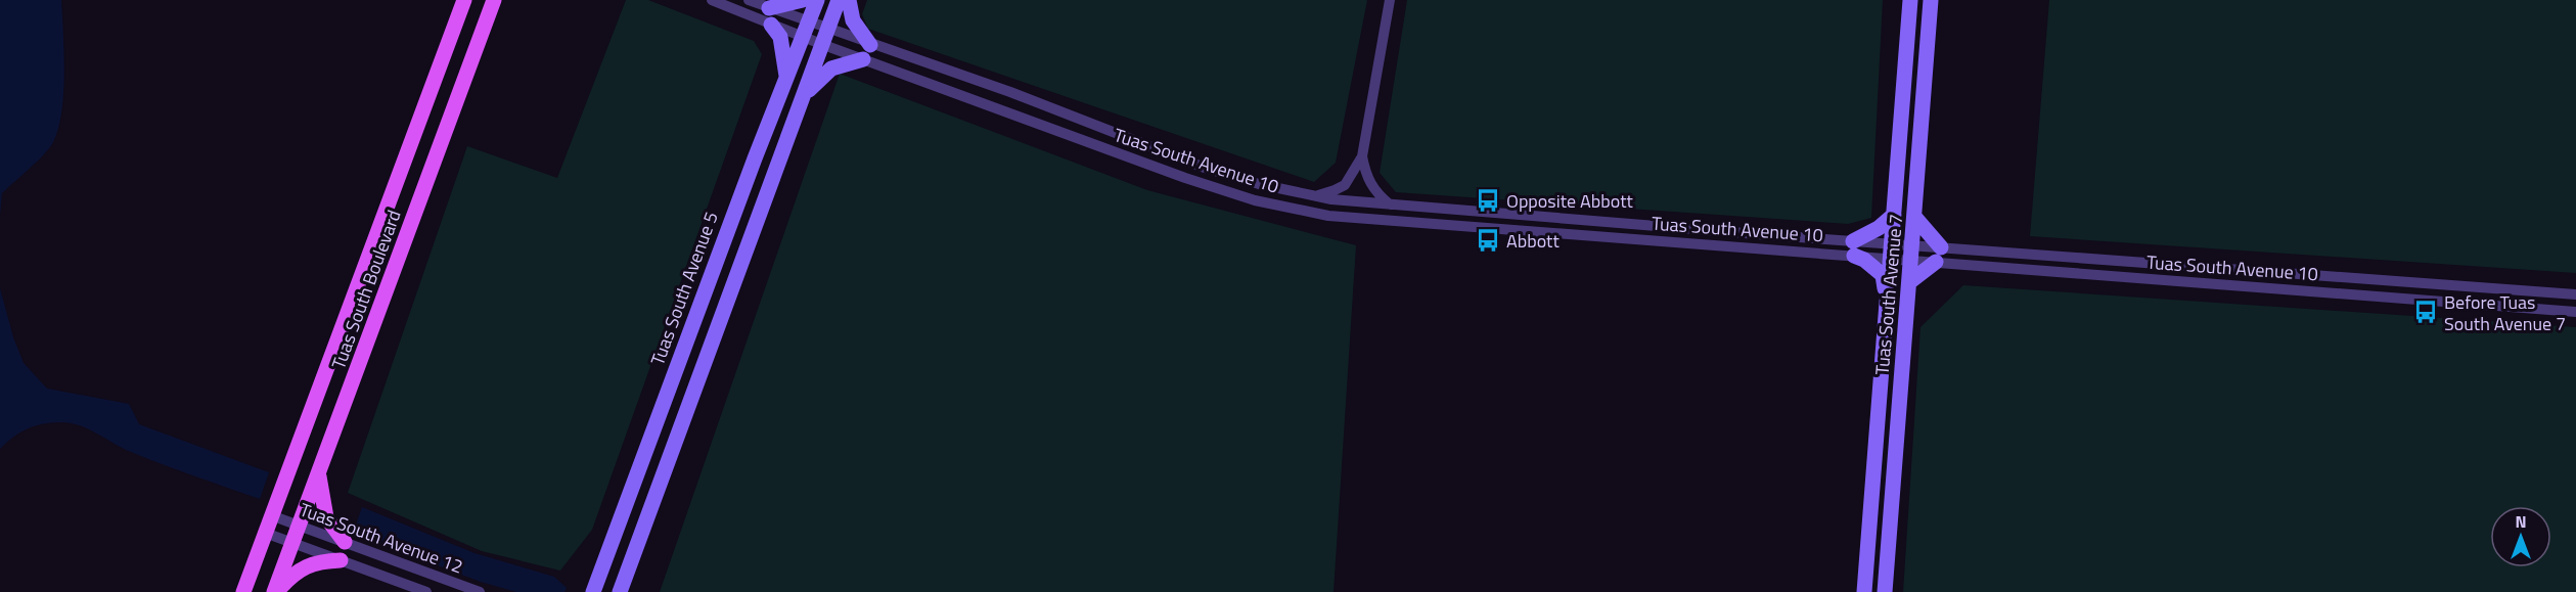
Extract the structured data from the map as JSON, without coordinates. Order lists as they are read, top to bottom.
{
  "streets": {
    "main road": ["Tuas South Avenue 5", "Tuas South Boulevard", "Tuas South Avenue 7"],
    "street": ["Tuas South Avenue 10", "Tuas South Avenue 12"]
  },
  "crossings": [
    ["Tuas South Avenue 10", "Tuas South Avenue 5"],
    ["Tuas South Avenue 10", "Tuas South Avenue 7"],
    ["Tuas South Boulevard", "Tuas South Avenue 12"]
  ],
  "places": {
    "bus stop": ["Opposite Abbott", "Abbott", "Before Tuas South Avenue 7"]
  },
  "north": "top"
}
